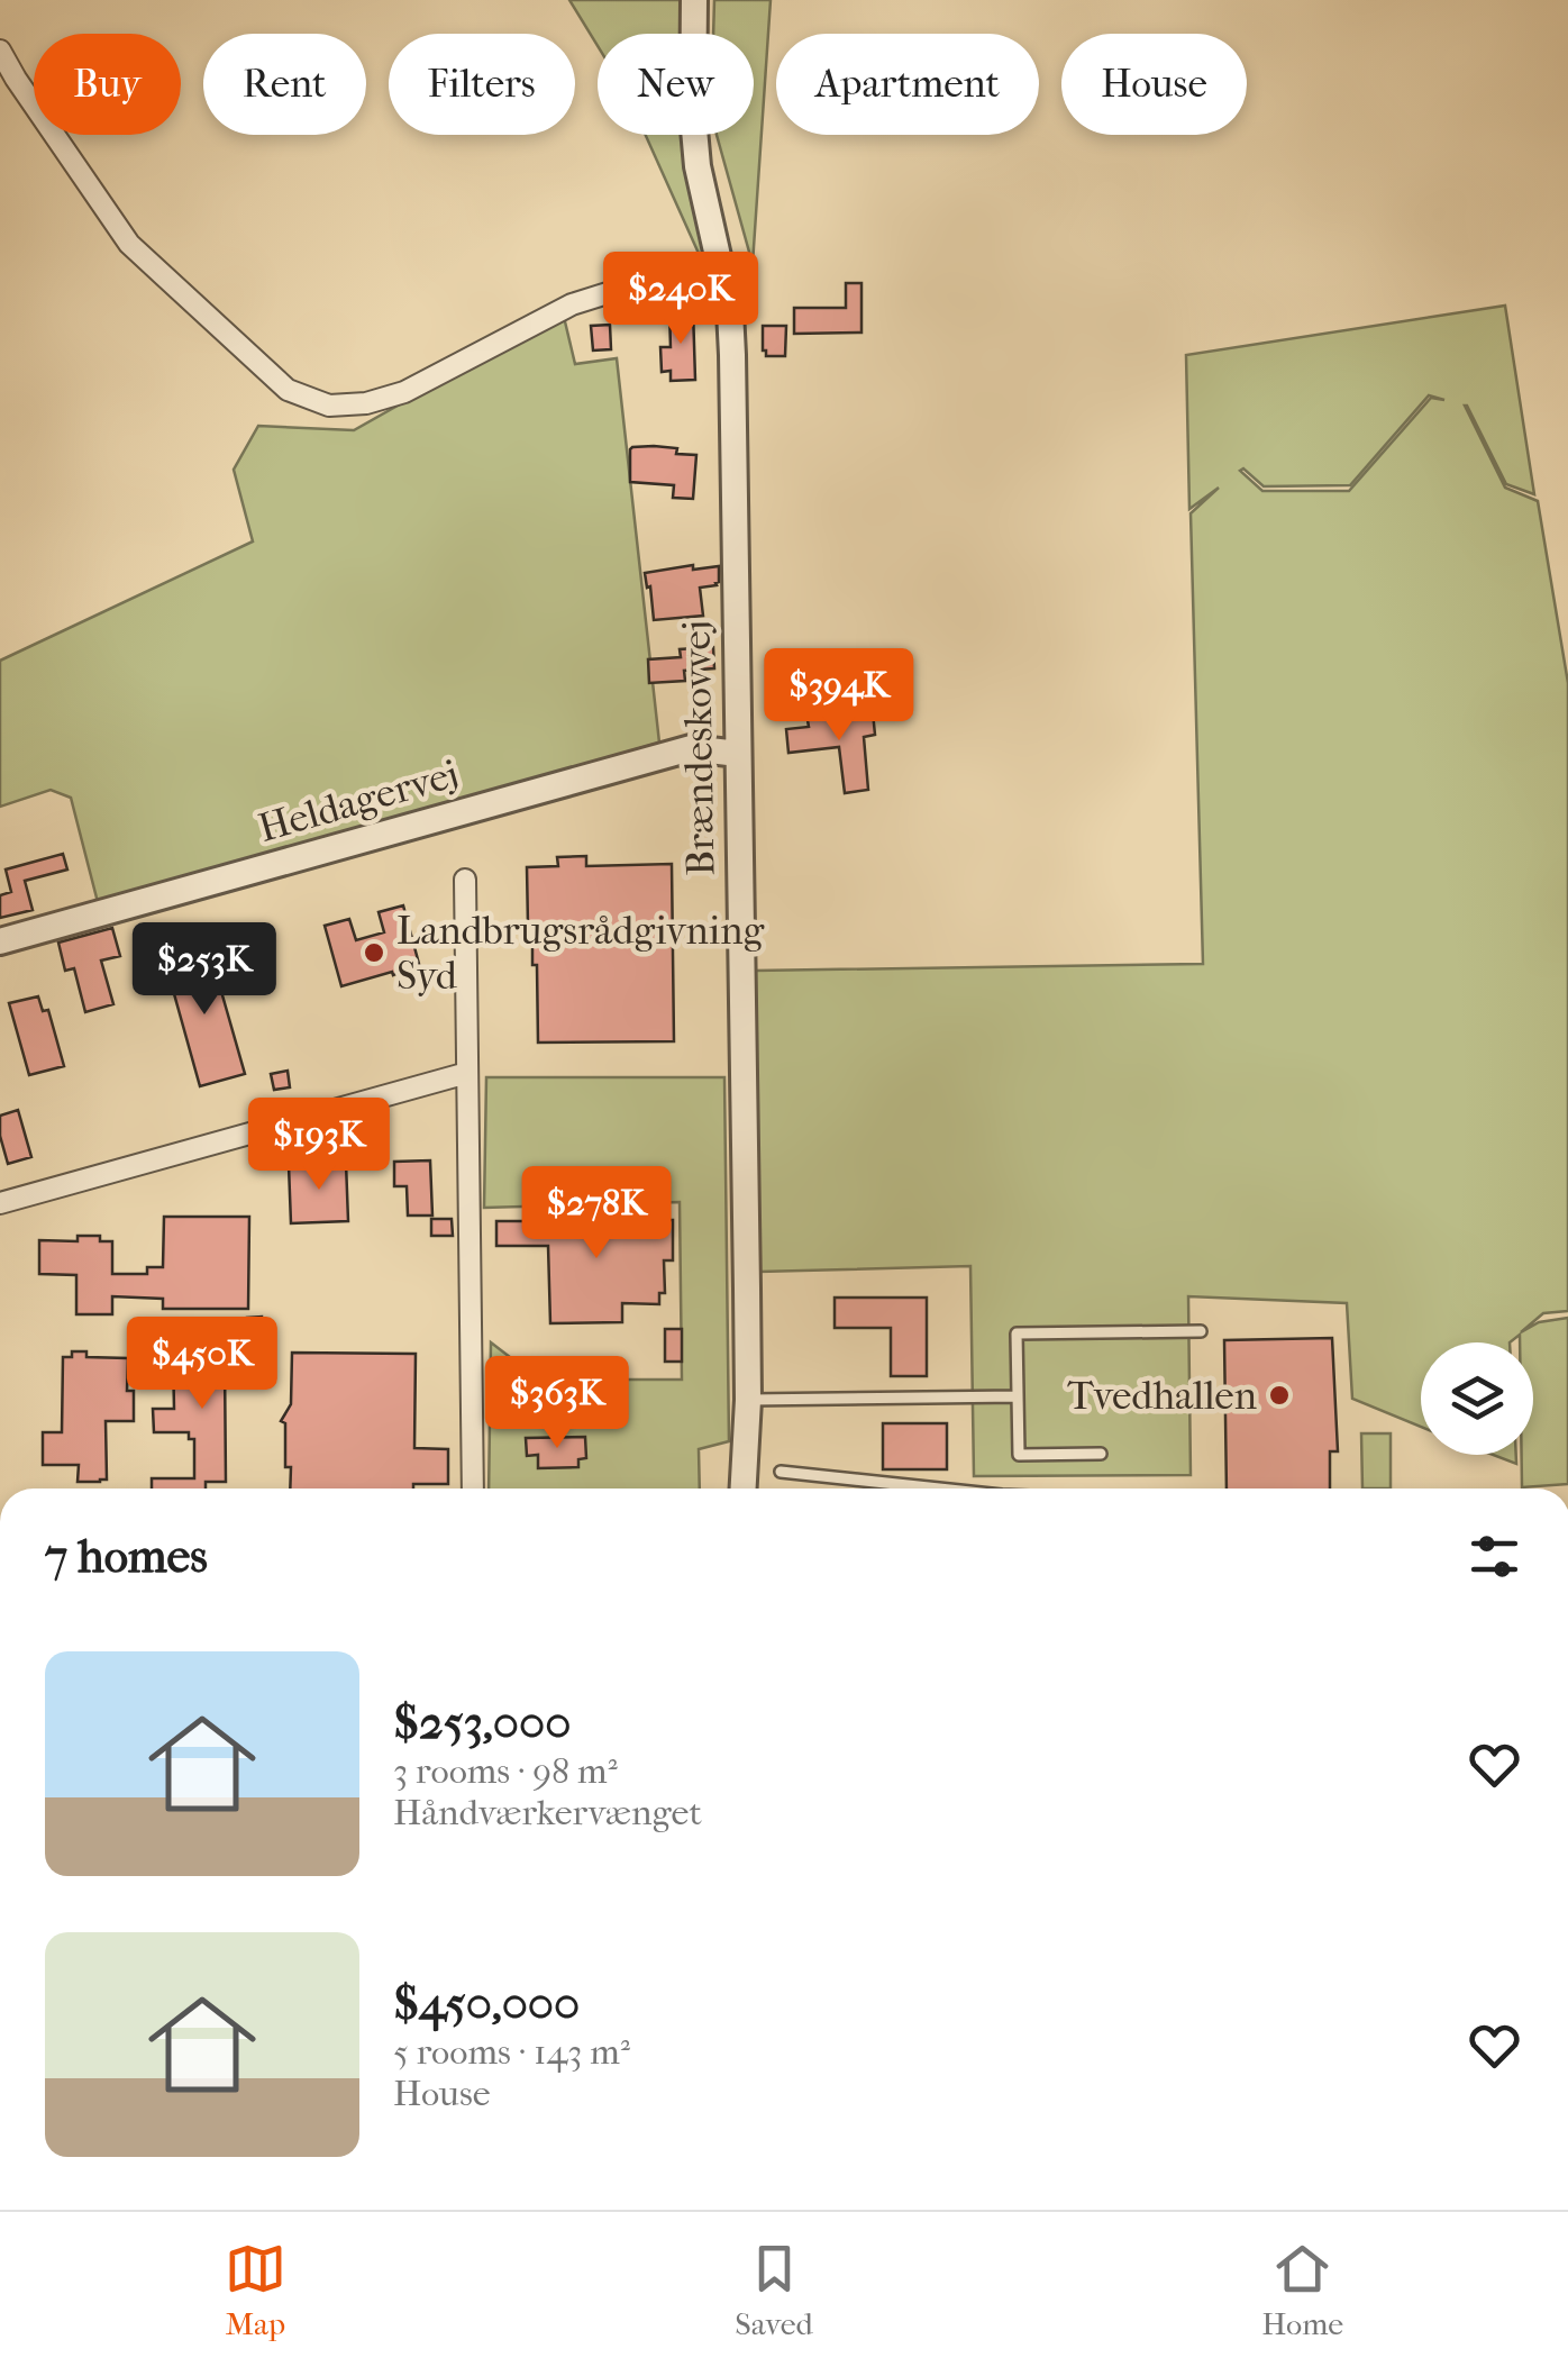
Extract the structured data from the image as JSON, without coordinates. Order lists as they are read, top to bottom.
{
  "streets": {
    "street": ["Brændeskovvej", "Heldagervej"]
  },
  "crossings": [
    ["Brændeskovvej", "Heldagervej"]
  ],
  "places": ["Landbrugsrådgivning Syd", "Tvedhallen"],
  "page": {
    "chip": [
      "Buy",
      "Rent",
      "Filters",
      "New",
      "Apartment",
      "House"
    ],
    "price": [
      "$240K",
      "$394K",
      "$253K",
      "$193K",
      "$278K",
      "$450K",
      "$363K"
    ],
    "heading": "7 homes",
    "list": [
      {
        "name": "$253,000",
        "note": "3 rooms · 98 m² · Håndværkervænget"
      },
      {
        "name": "$450,000",
        "note": "5 rooms · 143 m² · House"
      }
    ],
    "tabs": ["Map", "Saved", "Home"]
  }
}
